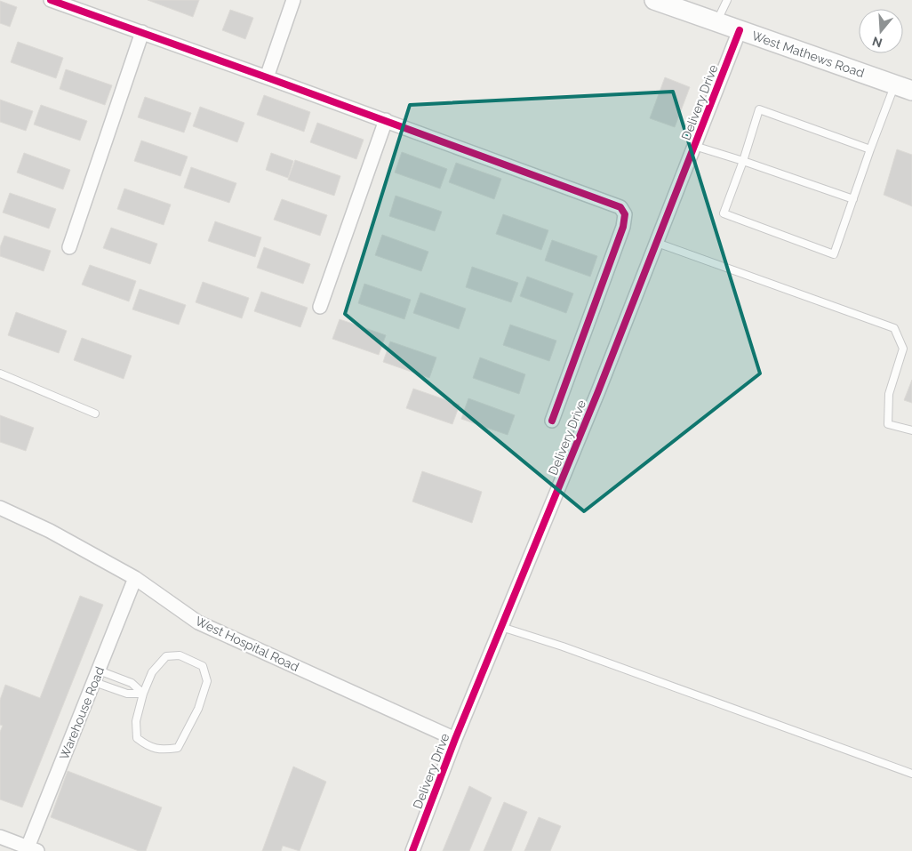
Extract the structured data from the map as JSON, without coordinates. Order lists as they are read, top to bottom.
{
  "streets": {
    "main road": ["West Mathews Road"],
    "street": ["Delivery Drive", "West Hospital Road", "Warehouse Road"]
  },
  "crossings": [
    ["West Mathews Road", "Delivery Drive"],
    ["Delivery Drive", "West Hospital Road"],
    ["West Hospital Road", "Warehouse Road"]
  ],
  "north": "bottom"
}
